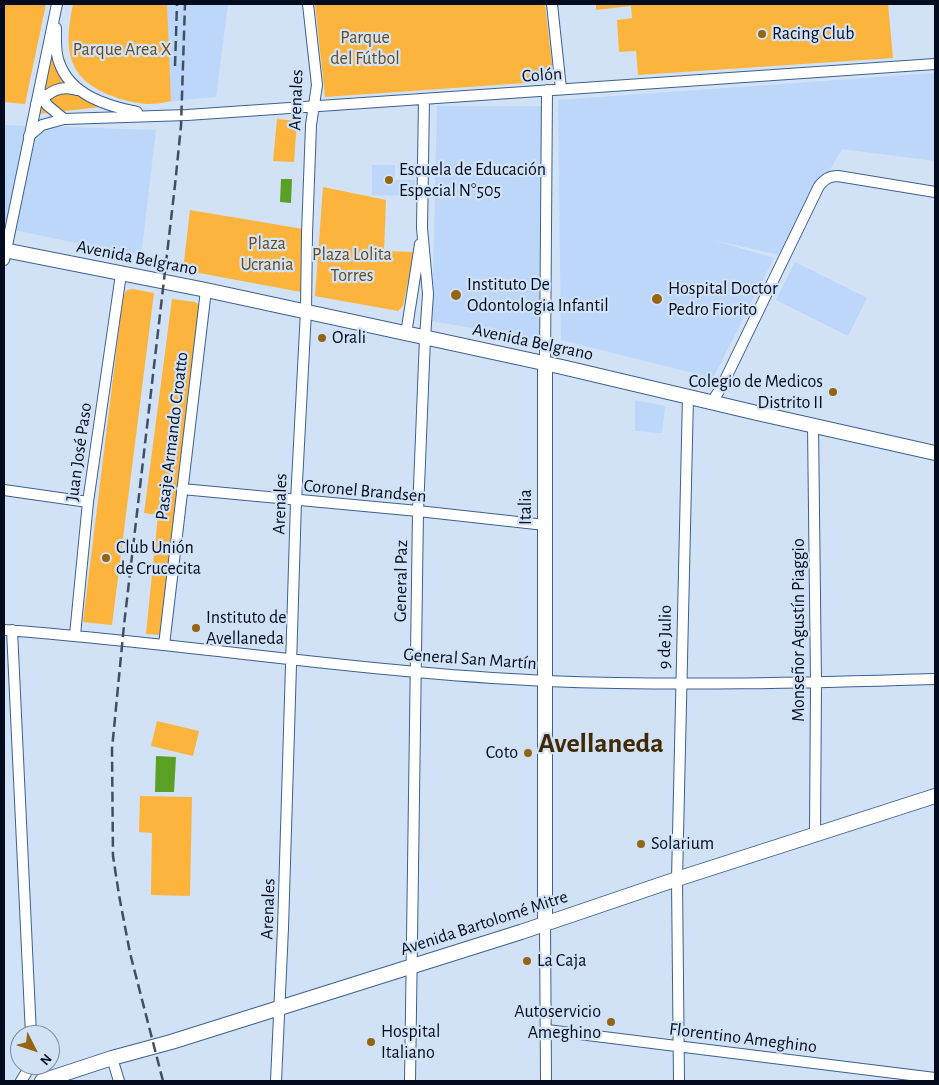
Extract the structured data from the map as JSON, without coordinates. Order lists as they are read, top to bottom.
{
  "streets": {
    "main road": ["Avenida Belgrano", "Italia", "Avenida Bartolomé Mitre"],
    "street": [
      "Colón",
      "Arenales",
      "Pasaje Armando Croatto",
      "Juan José Paso",
      "Coronel Brandsen",
      "General Paz",
      "Monseñor Agustín Piaggio",
      "9 de Julio",
      "General San Martín",
      "Florentino Ameghino"
    ]
  },
  "crossings": [
    ["Colón", "Arenales"],
    ["Colón", "Italia"],
    ["Colón", "General Paz"],
    ["Arenales", "Avenida Belgrano"],
    ["Arenales", "Coronel Brandsen"],
    ["Arenales", "General San Martín"],
    ["Arenales", "Avenida Bartolomé Mitre"],
    ["Avenida Belgrano", "Pasaje Armando Croatto"],
    ["Avenida Belgrano", "Juan José Paso"],
    ["Avenida Belgrano", "Italia"],
    ["Avenida Belgrano", "General Paz"],
    ["Avenida Belgrano", "Monseñor Agustín Piaggio"],
    ["Avenida Belgrano", "9 de Julio"],
    ["Pasaje Armando Croatto", "Coronel Brandsen"],
    ["Pasaje Armando Croatto", "General San Martín"],
    ["Juan José Paso", "General San Martín"],
    ["Coronel Brandsen", "Italia"],
    ["Coronel Brandsen", "General Paz"],
    ["Italia", "General San Martín"],
    ["Italia", "Avenida Bartolomé Mitre"],
    ["General Paz", "General San Martín"],
    ["General Paz", "Avenida Bartolomé Mitre"],
    ["Monseñor Agustín Piaggio", "General San Martín"],
    ["Monseñor Agustín Piaggio", "Avenida Bartolomé Mitre"],
    ["9 de Julio", "General San Martín"],
    ["9 de Julio", "Avenida Bartolomé Mitre"],
    ["9 de Julio", "Florentino Ameghino"]
  ],
  "districts": ["Avellaneda"],
  "parks": [
    "Parque del Fútbol",
    "Parque Area X",
    "Plaza Ucrania",
    "Plaza Lolita Torres"
  ],
  "places": [
    "Racing Club",
    "Escuela de Educación Especial N°505",
    "Instituto De Odontologia Infantil",
    "Hospital Doctor Pedro Fiorito",
    "Orali",
    "Colegio de Medicos Distrito II",
    "Club Unión de Crucecita",
    "Instituto de Avellaneda",
    "Coto",
    "Solarium",
    "La Caja",
    "Autoservicio Ameghino",
    "Hospital Italiano"
  ],
  "north": "bottom right"
}
